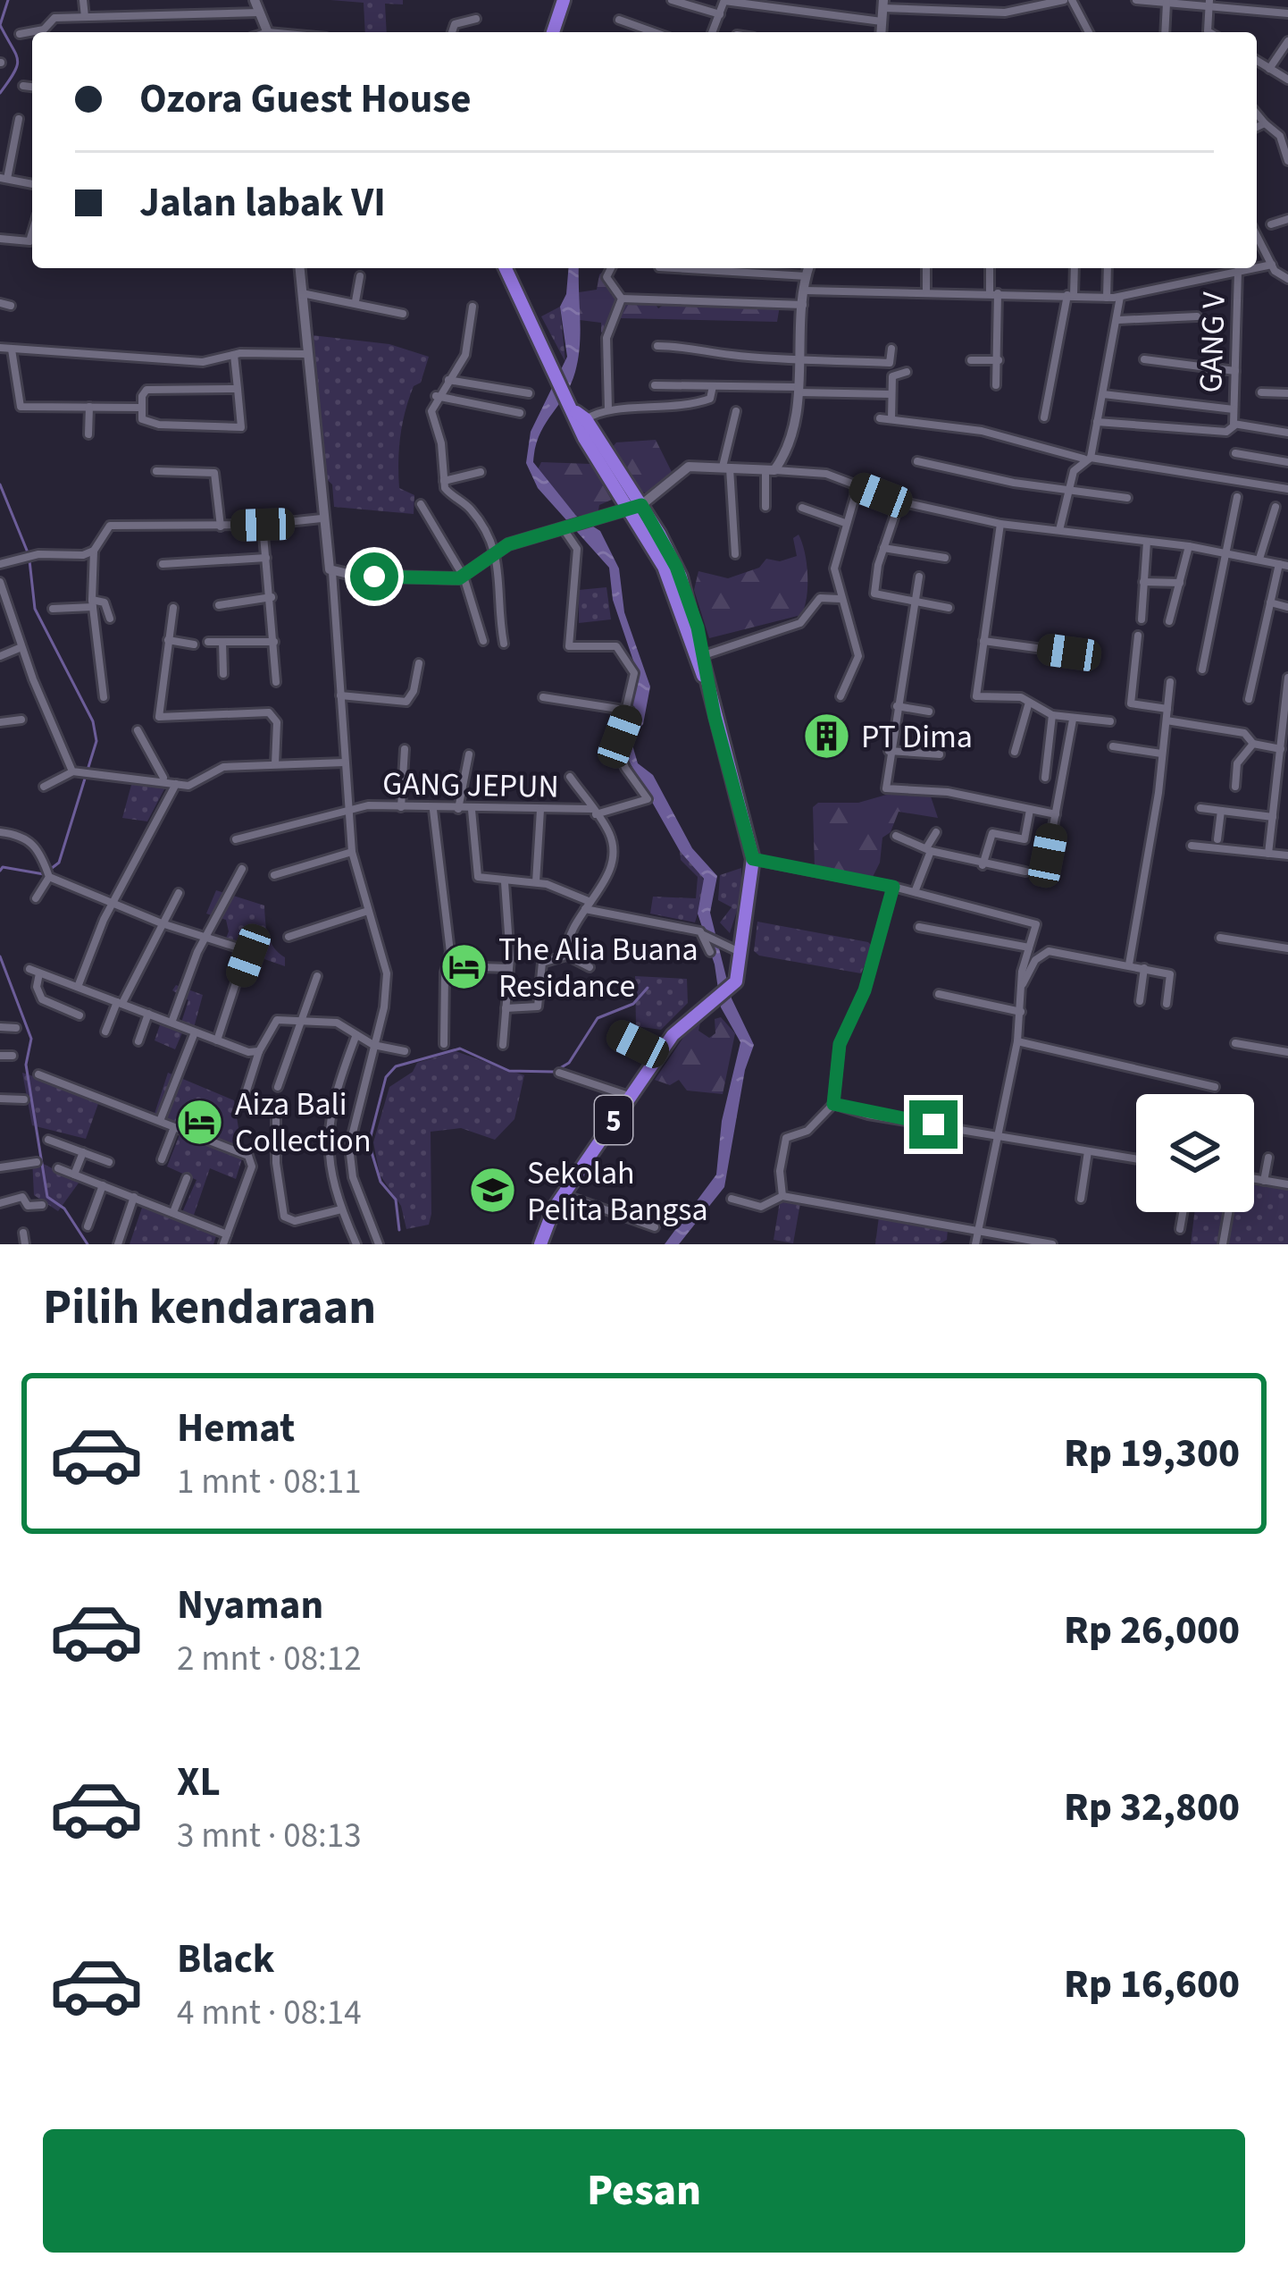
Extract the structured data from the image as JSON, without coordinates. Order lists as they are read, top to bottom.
{
  "streets": {
    "highway": ["5"],
    "street": ["GANG V", "GANG JEPUN"]
  },
  "places": {
    "building": ["PT Dima"],
    "hotel": ["The Alia Buana Residance", "Aiza Bali Collection"],
    "school or university": ["Sekolah Pelita Bangsa"]
  },
  "page": {
    "banner": ["Ozora Guest House", "Jalan labak VI"],
    "heading": "Pilih kendaraan",
    "list": [
      {
        "name": "Hemat",
        "note": "1 mnt · 08:11",
        "value": "Rp 19,300"
      },
      {
        "name": "Nyaman",
        "note": "2 mnt · 08:12",
        "value": "Rp 26,000"
      },
      {
        "name": "XL",
        "note": "3 mnt · 08:13",
        "value": "Rp 32,800"
      },
      {
        "name": "Black",
        "note": "4 mnt · 08:14",
        "value": "Rp 16,600"
      }
    ],
    "buttons": "Pesan"
  }
}
